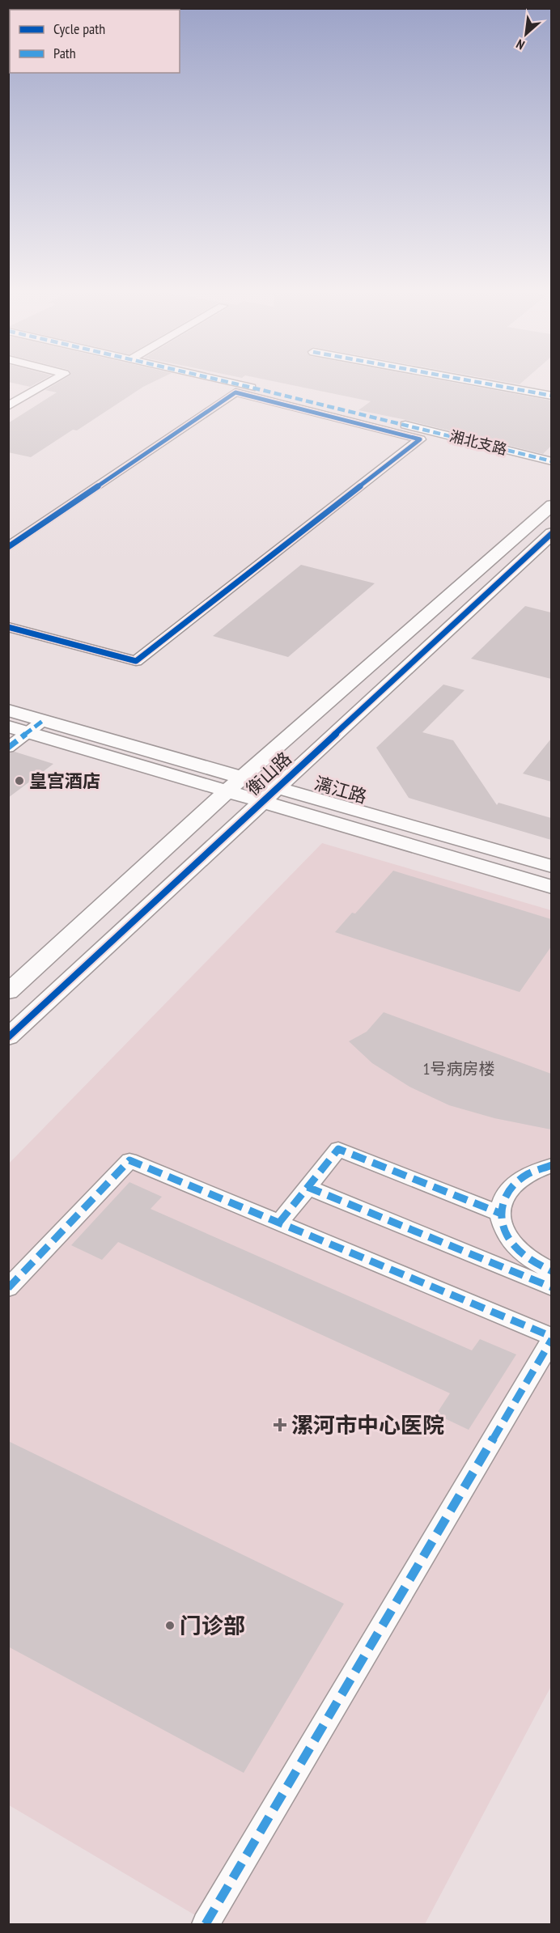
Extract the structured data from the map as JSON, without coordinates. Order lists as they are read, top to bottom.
{
  "streets": {
    "street": ["湘北支路", "衡山路", "漓江路"]
  },
  "crossings": [
    ["衡山路", "漓江路"]
  ],
  "places": {
    "other": ["皇宫酒店", "门诊部"],
    "health": ["漯河市中心医院"]
  },
  "house_numbers": ["1号病房楼"],
  "legend": ["Cycle path", "Path"],
  "north": "bottom left"
}
